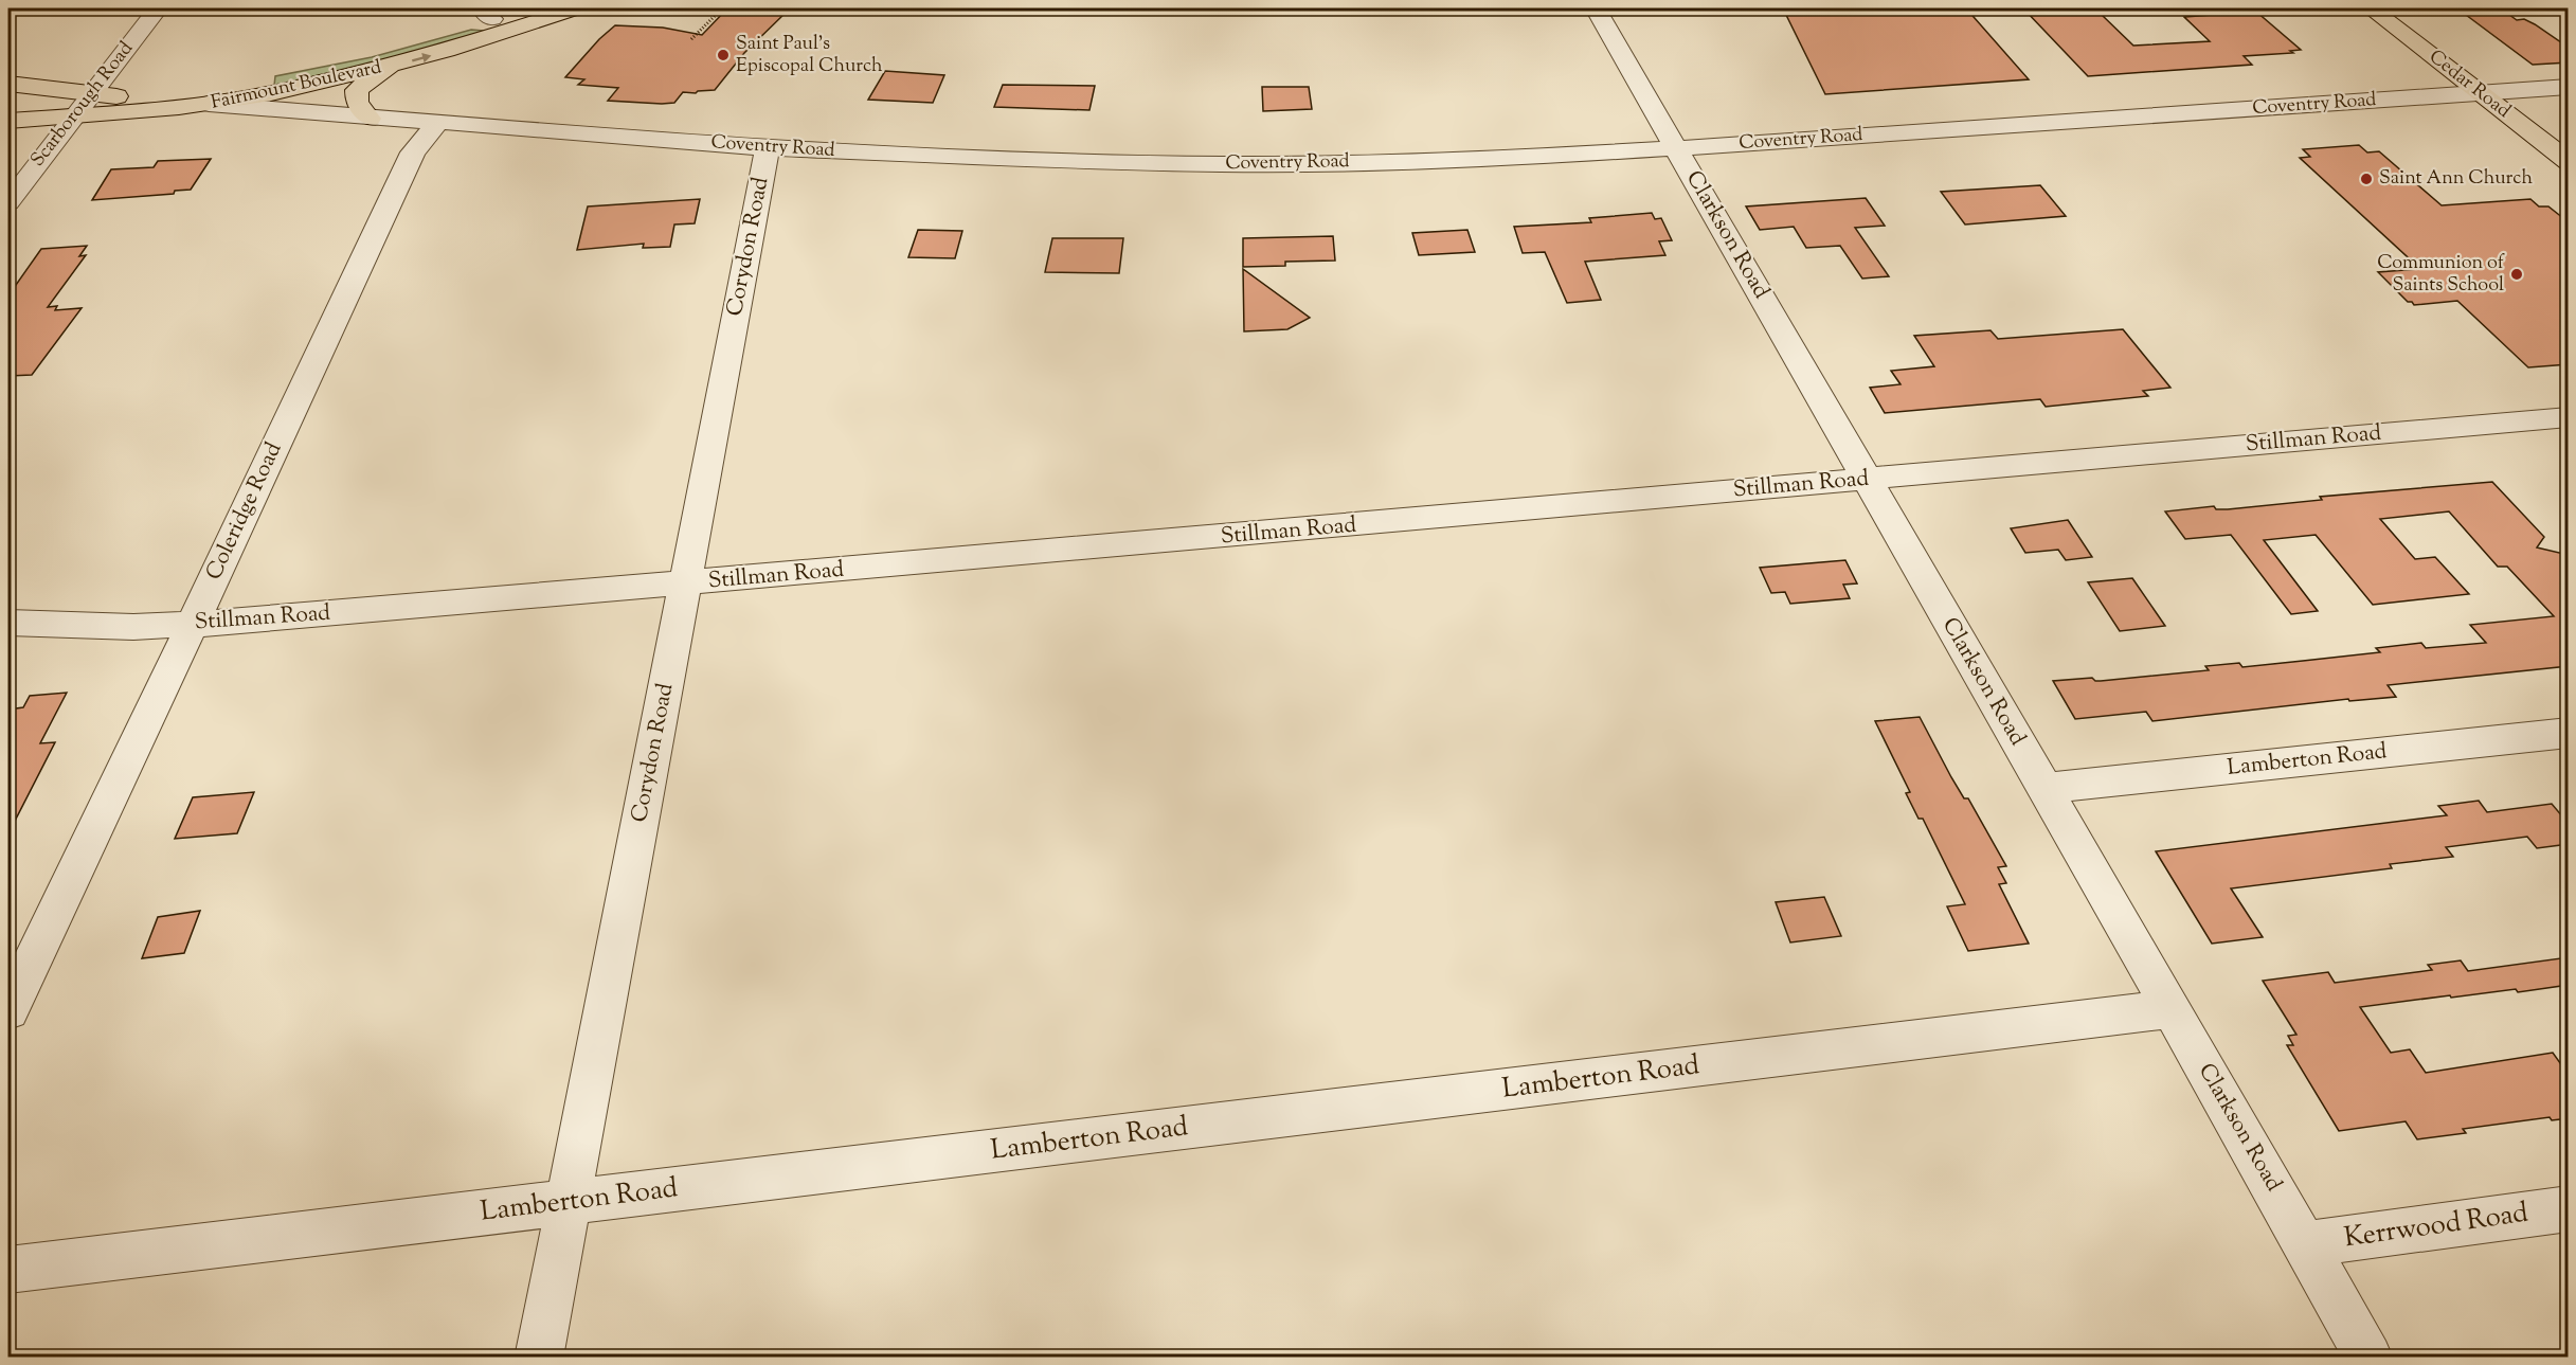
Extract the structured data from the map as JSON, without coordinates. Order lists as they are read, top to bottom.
{
  "streets": {
    "main road": ["Cedar Road", "Fairmount Boulevard"],
    "street": [
      "Scarborough Road",
      "Coventry Road",
      "Clarkson Road",
      "Corydon Road",
      "Stillman Road",
      "Coleridge Road",
      "Lamberton Road",
      "Kerrwood Road"
    ]
  },
  "crossings": [
    ["Cedar Road", "Coventry Road"],
    ["Fairmount Boulevard", "Scarborough Road"],
    ["Fairmount Boulevard", "Coventry Road"],
    ["Coventry Road", "Clarkson Road"],
    ["Coventry Road", "Corydon Road"],
    ["Coventry Road", "Coleridge Road"],
    ["Clarkson Road", "Stillman Road"],
    ["Clarkson Road", "Lamberton Road"],
    ["Clarkson Road", "Kerrwood Road"],
    ["Corydon Road", "Stillman Road"],
    ["Corydon Road", "Lamberton Road"],
    ["Stillman Road", "Coleridge Road"]
  ],
  "places": ["Saint Paul's Episcopal Church", "Saint Ann Church", "Communion of Saints School"]
}
